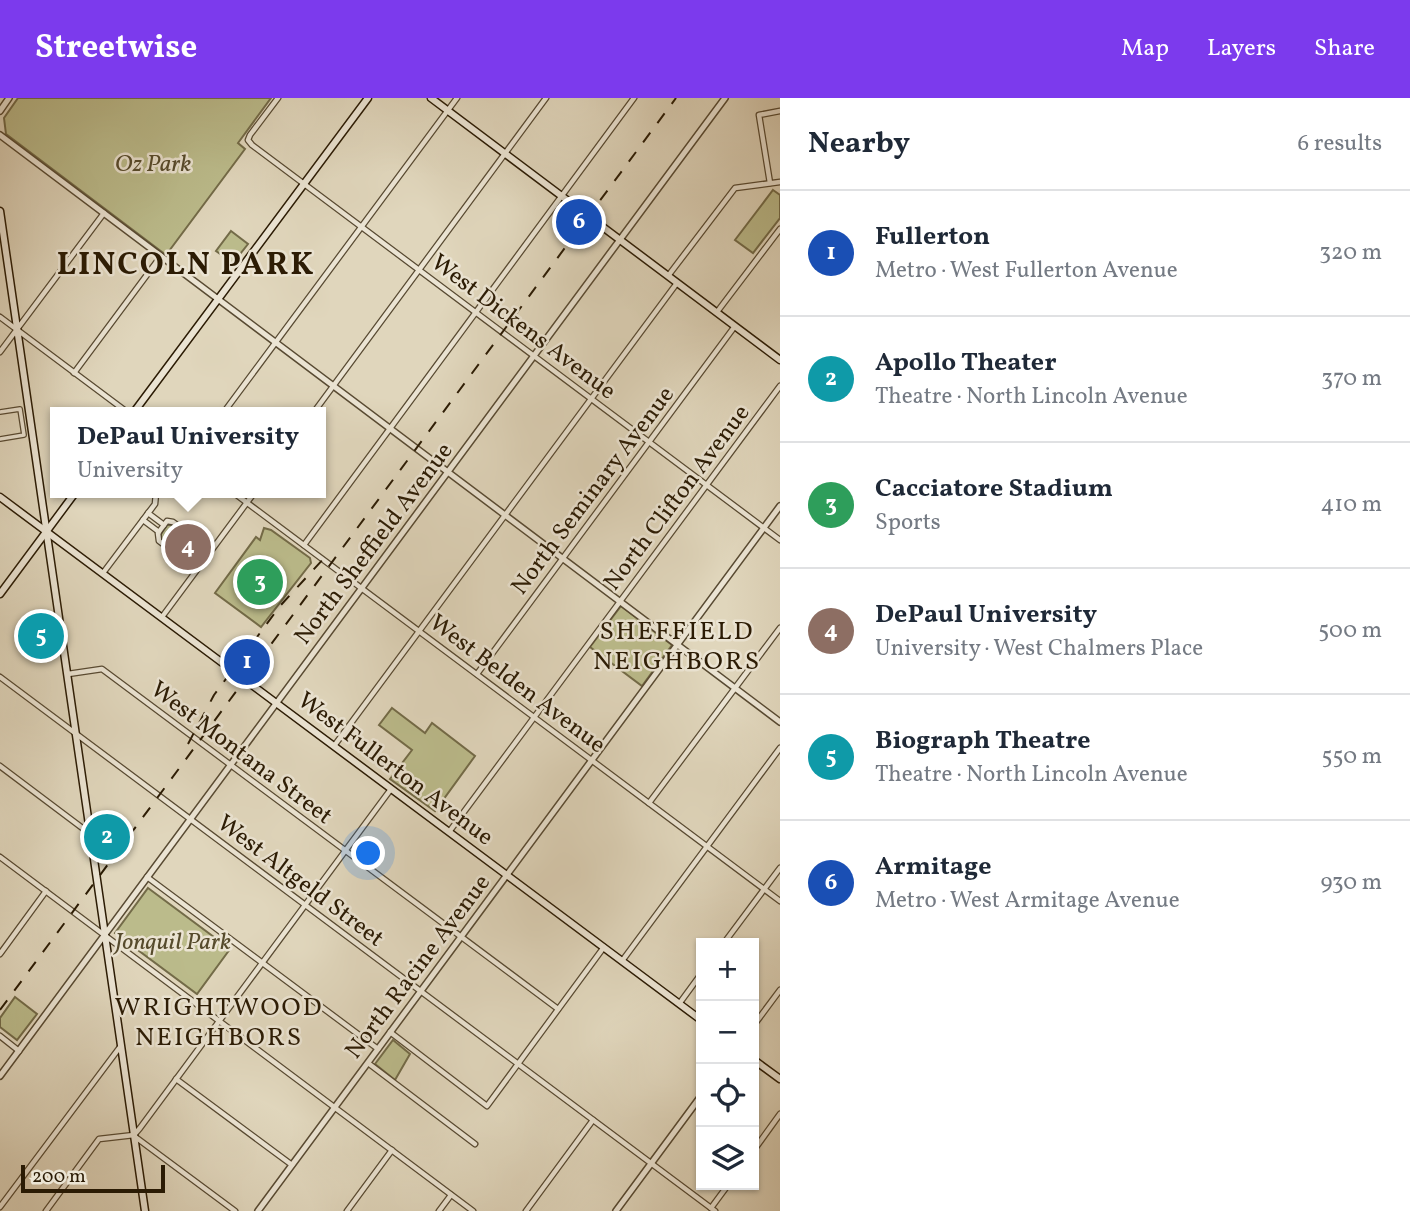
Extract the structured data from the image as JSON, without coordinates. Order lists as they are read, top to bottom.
{
  "streets": {
    "main road": ["West Fullerton Avenue"],
    "street": [
      "West Dickens Avenue",
      "North Seminary Avenue",
      "North Clifton Avenue",
      "North Sheffield Avenue",
      "West Belden Avenue",
      "West Montana Street",
      "West Altgeld Street",
      "North Racine Avenue"
    ]
  },
  "crossings": [
    ["West Dickens Avenue", "North Seminary Avenue"],
    ["West Dickens Avenue", "North Clifton Avenue"],
    ["West Dickens Avenue", "North Sheffield Avenue"],
    ["West Dickens Avenue", "North Racine Avenue"],
    ["North Seminary Avenue", "West Belden Avenue"],
    ["North Clifton Avenue", "West Belden Avenue"],
    ["North Clifton Avenue", "West Fullerton Avenue"],
    ["North Sheffield Avenue", "West Belden Avenue"],
    ["North Sheffield Avenue", "West Montana Street"],
    ["North Sheffield Avenue", "West Fullerton Avenue"],
    ["North Sheffield Avenue", "West Altgeld Street"],
    ["West Belden Avenue", "North Racine Avenue"],
    ["West Montana Street", "North Racine Avenue"],
    ["West Fullerton Avenue", "North Racine Avenue"],
    ["West Altgeld Street", "North Racine Avenue"]
  ],
  "districts": ["LINCOLN PARK", "SHEFFIELD NEIGHBORS", "WRIGHTWOOD NEIGHBORS"],
  "parks": ["Oz Park", "Jonquil Park"],
  "scale_bar": "200 m",
  "page": {
    "header": "Streetwise",
    "nav": ["Map", "Layers", "Share"],
    "heading": ["Nearby", "6 results"],
    "list": [
      {
        "mark": "1",
        "name": "Fullerton",
        "note": "Metro · West Fullerton Avenue",
        "value": "320 m"
      },
      {
        "mark": "2",
        "name": "Apollo Theater",
        "note": "Theatre · North Lincoln Avenue",
        "value": "370 m"
      },
      {
        "mark": "3",
        "name": "Cacciatore Stadium",
        "note": "Sports",
        "value": "410 m"
      },
      {
        "mark": "4",
        "name": "DePaul University",
        "note": "University · West Chalmers Place",
        "value": "500 m"
      },
      {
        "mark": "5",
        "name": "Biograph Theatre",
        "note": "Theatre · North Lincoln Avenue",
        "value": "550 m"
      },
      {
        "mark": "6",
        "name": "Armitage",
        "note": "Metro · West Armitage Avenue",
        "value": "930 m"
      }
    ],
    "pins": [
      "6",
      "4",
      "3",
      "5",
      "1",
      "2"
    ],
    "popup": ["DePaul University", "University"],
    "map_buttons": ["+", "−"],
    "scale": "200 m"
  }
}
